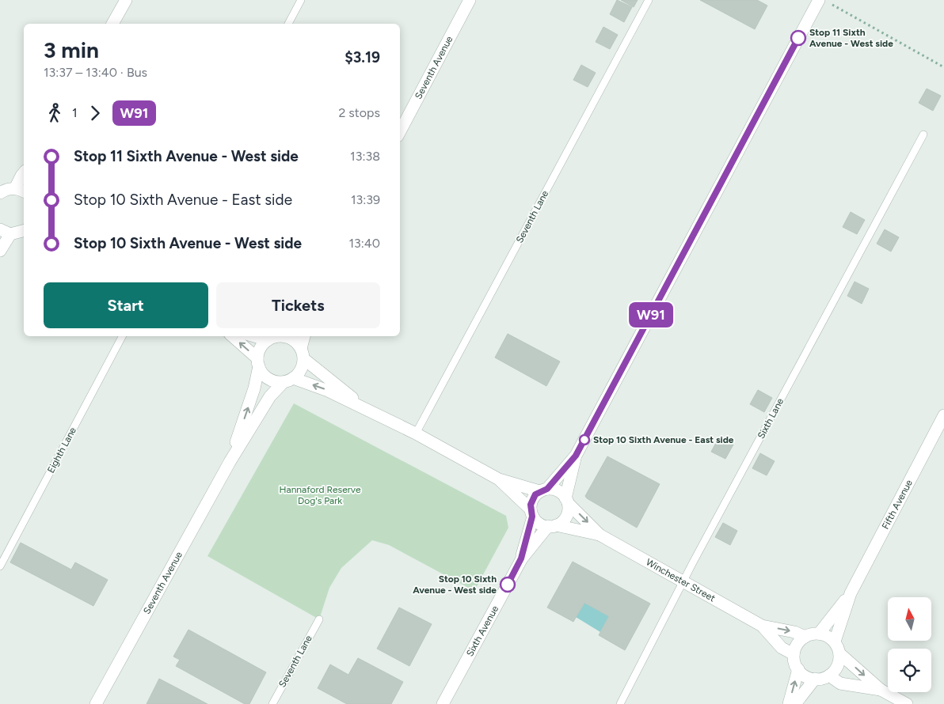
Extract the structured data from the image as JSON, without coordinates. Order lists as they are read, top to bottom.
{
  "streets": {
    "street": [
      "Seventh Avenue",
      "Fifth Avenue",
      "Winchester Street",
      "Sixth Avenue"
    ],
    "lane": ["Seventh Lane", "Sixth Lane", "Eighth Lane"]
  },
  "crossings": [
    ["Sixth Lane", "Winchester Street"],
    ["Fifth Avenue", "Winchester Street"],
    ["Winchester Street", "Sixth Avenue"]
  ],
  "parks": ["Hannaford Reserve Dog's Park"],
  "places": ["Stop 11 Sixth Avenue - West side", "Stop 10 Sixth Avenue - East side", "Stop 10 Sixth Avenue - West side"],
  "lines": ["bus line W91"],
  "north": "top",
  "page": {
    "on_map": "W91",
    "heading": ["3 min", "13:37 – 13:40 · Bus", "$3.19"],
    "legs": ["1", "W91", "2 stops"],
    "list": [
      {
        "name": "Stop 11 Sixth Avenue - West side",
        "value": "13:38"
      },
      {
        "name": "Stop 10 Sixth Avenue - East side",
        "value": "13:39"
      },
      {
        "name": "Stop 10 Sixth Avenue - West side",
        "value": "13:40"
      }
    ],
    "buttons": ["Start", "Tickets"]
  }
}
